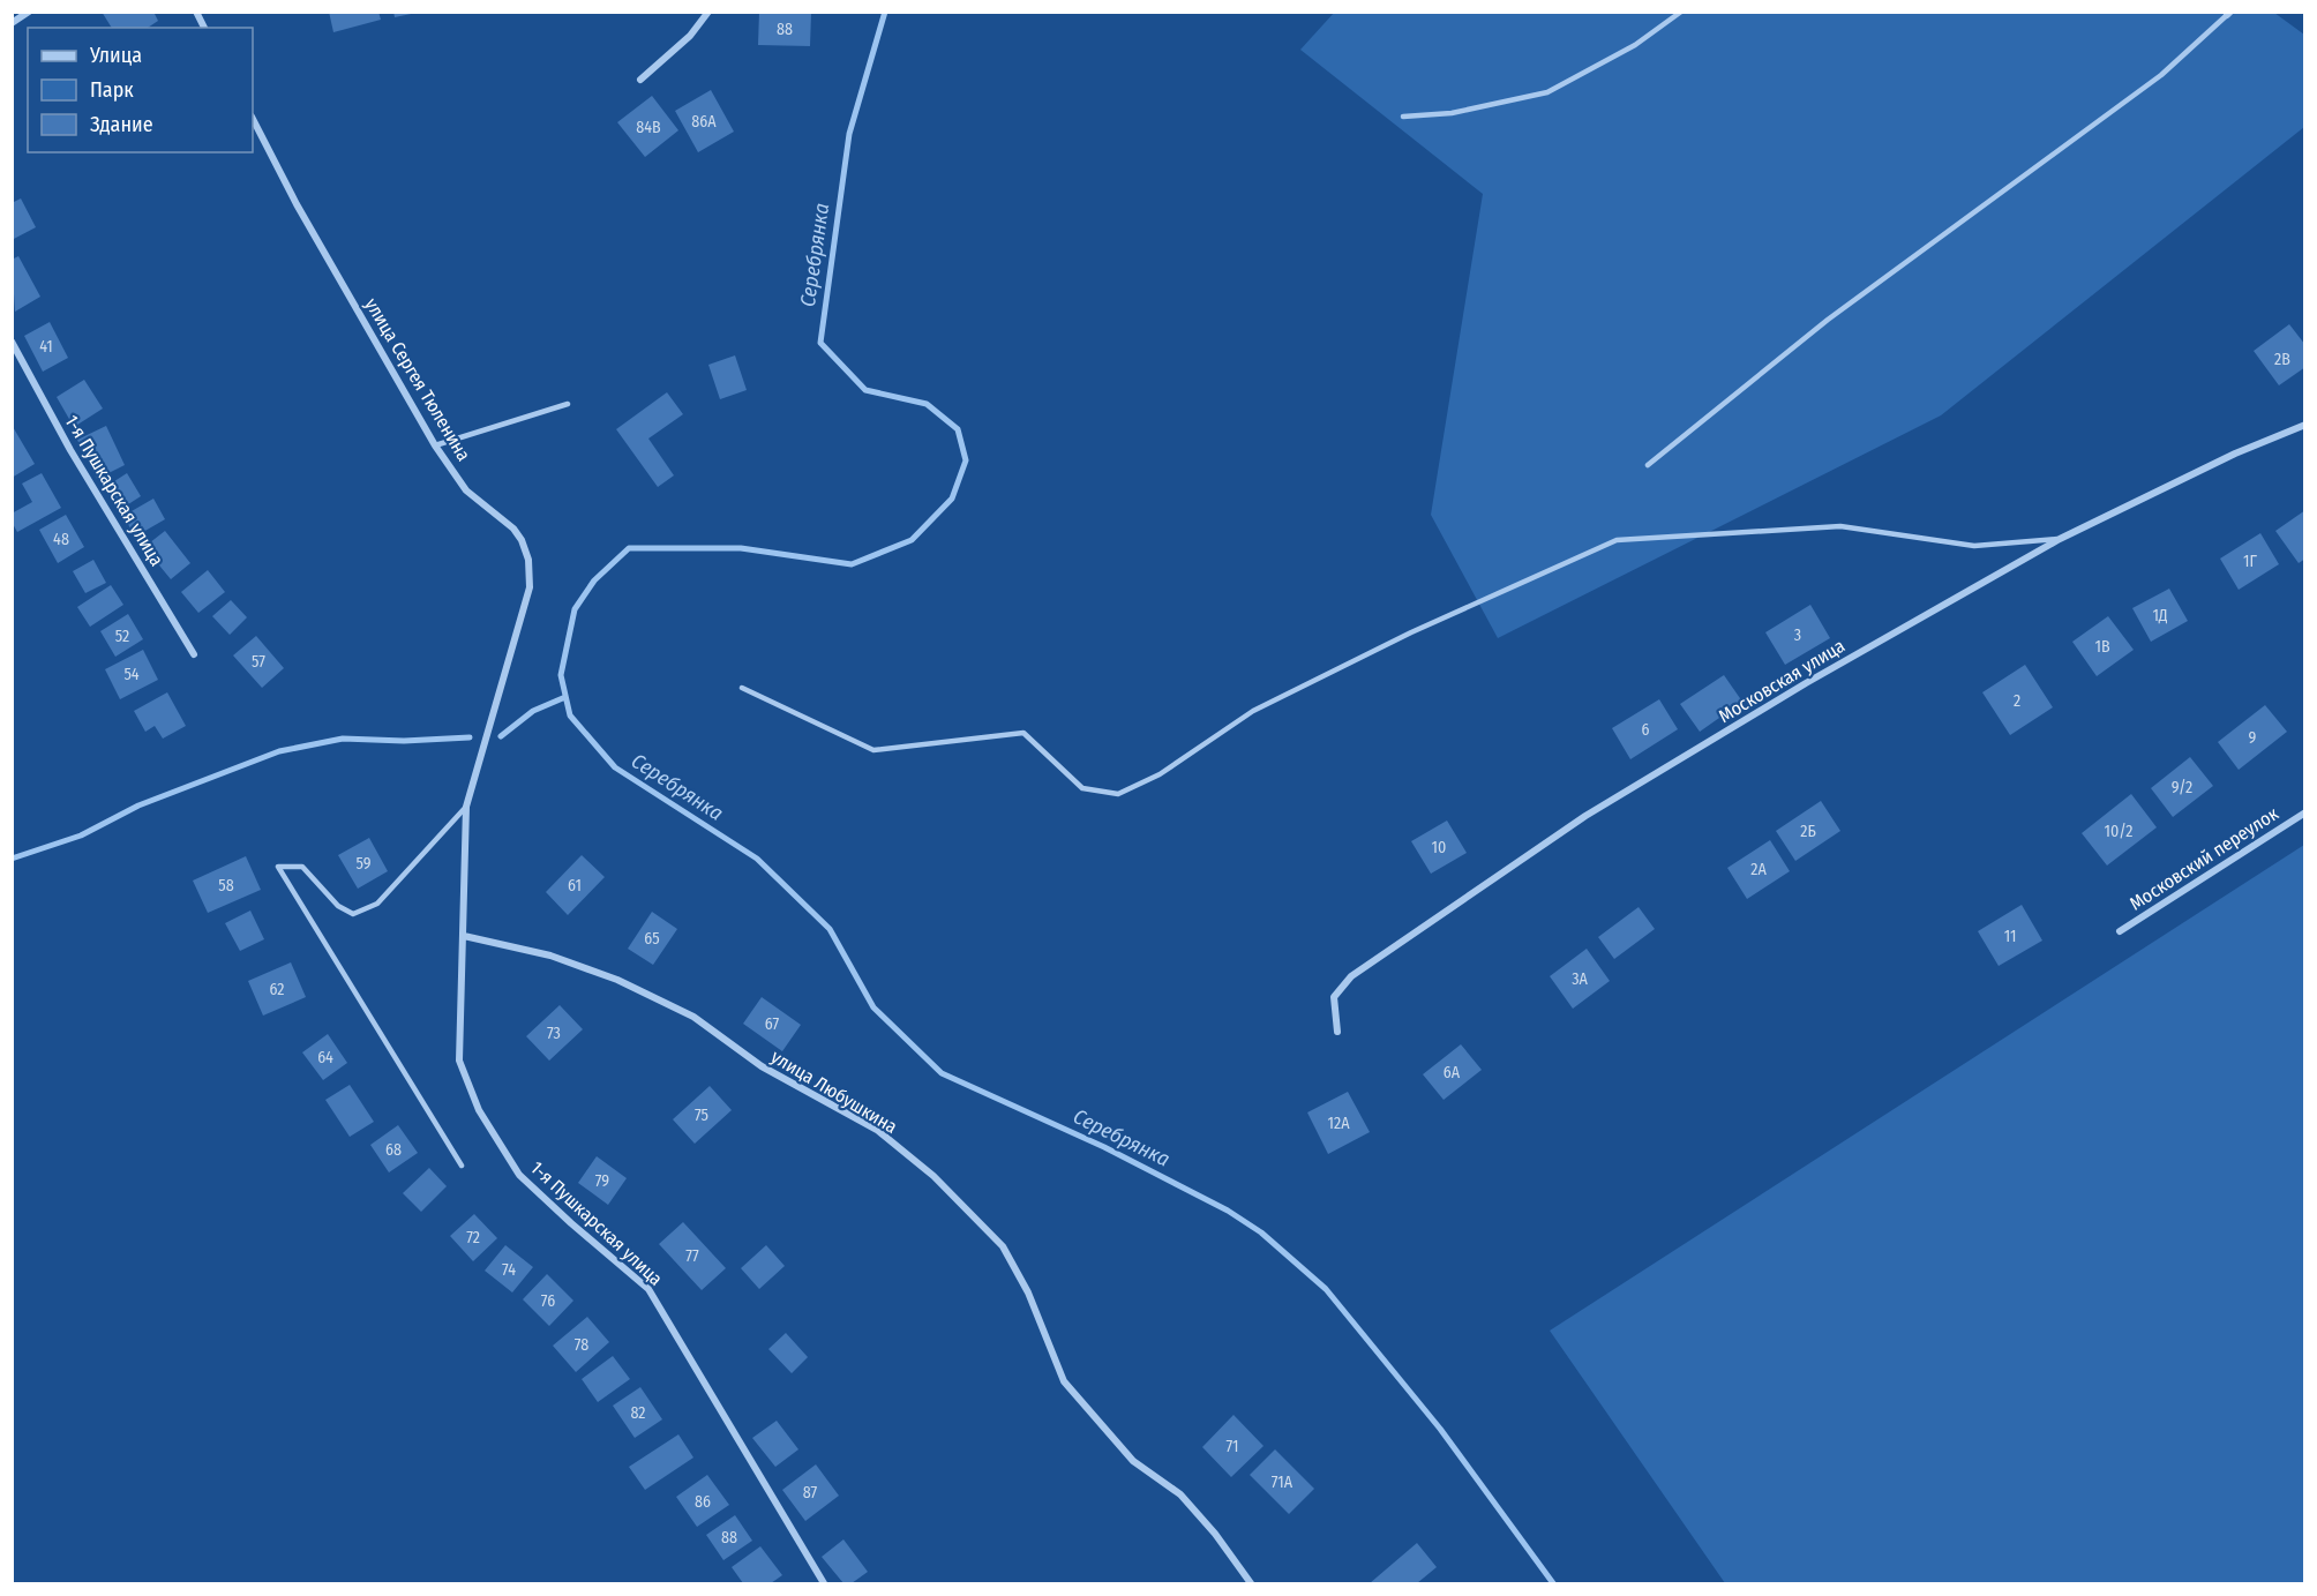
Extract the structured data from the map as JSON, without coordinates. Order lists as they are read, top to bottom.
{
  "streets": {
    "street": [
      "улица Сергея Тюленина",
      "1-я Пушкарская улица",
      "Московская улица",
      "Московский переулок",
      "улица Любушкина"
    ]
  },
  "crossings": [
    ["улица Сергея Тюленина", "1-я Пушкарская улица"],
    ["улица Сергея Тюленина", "улица Любушкина"],
    ["1-я Пушкарская улица", "улица Любушкина"]
  ],
  "water": ["Серебрянка"],
  "house_numbers": [
    "88",
    "86А",
    "84В",
    "41",
    "2В",
    "48",
    "1Г",
    "1Д",
    "3",
    "52",
    "1В",
    "57",
    "54",
    "2",
    "6",
    "9",
    "9/2",
    "2Б",
    "10/2",
    "10",
    "59",
    "2А",
    "58",
    "61",
    "11",
    "65",
    "3А",
    "62",
    "67",
    "73",
    "64",
    "6А",
    "75",
    "12А",
    "68",
    "79",
    "72",
    "77",
    "74",
    "76",
    "78",
    "82",
    "71",
    "71А",
    "87",
    "86",
    "88"
  ],
  "legend": ["Улица", "Парк", "Здание"]
}
